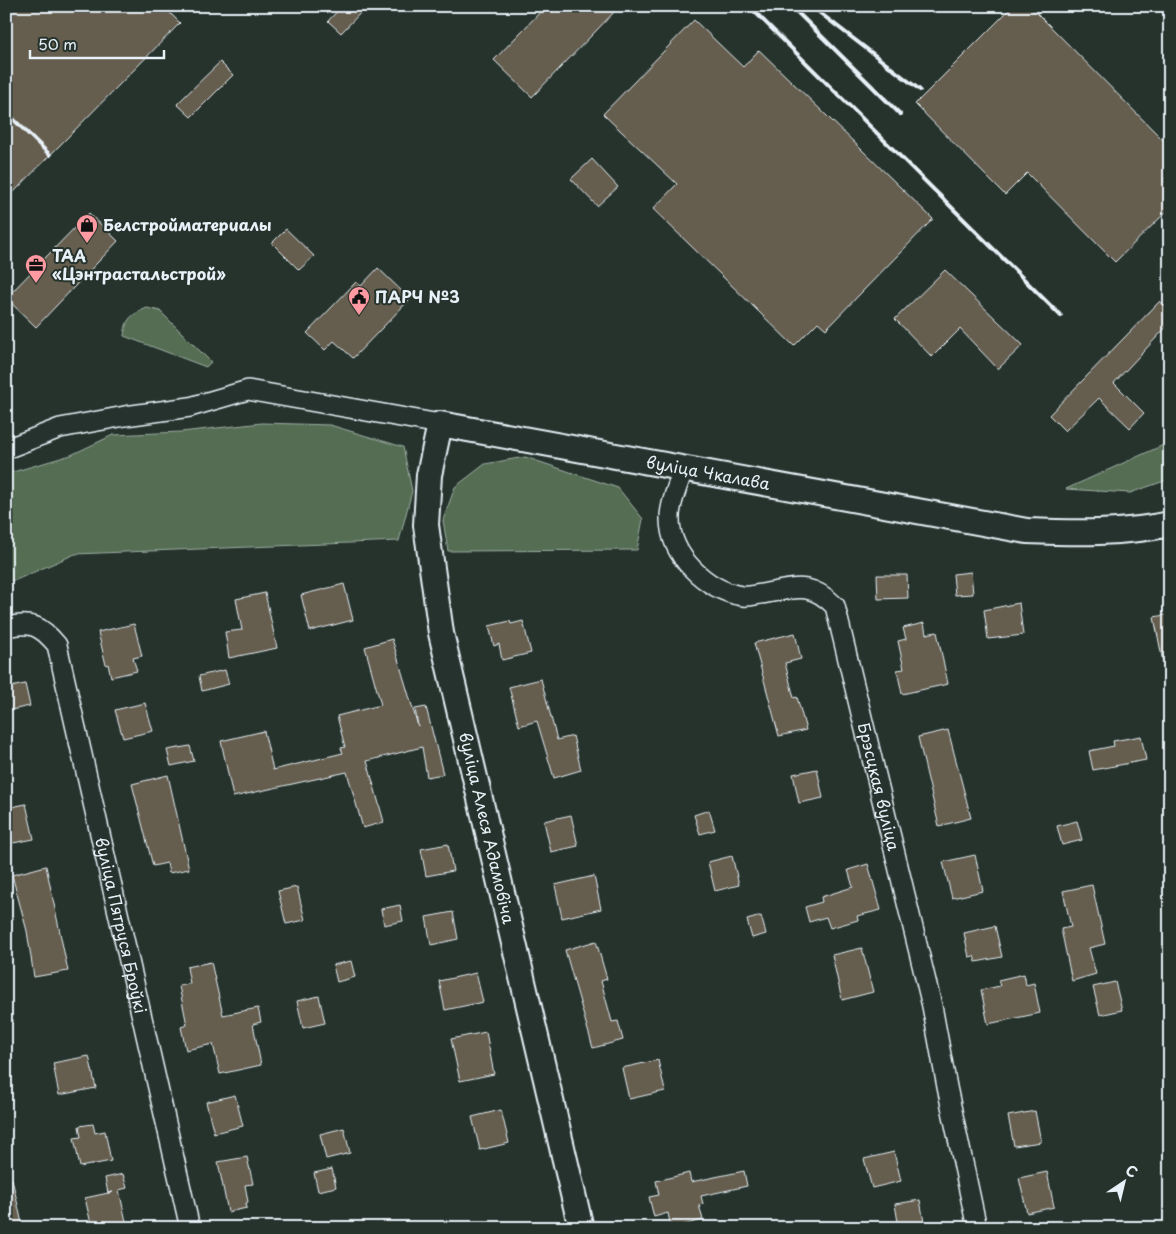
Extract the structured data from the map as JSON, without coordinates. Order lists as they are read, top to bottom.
{
  "streets": {
    "street": [
      "вуліца Чкалава",
      "Брэсцкая вуліца",
      "вуліца Алеся Адамовіча",
      "вуліца Пятруся Броўкі"
    ]
  },
  "crossings": [
    ["вуліца Чкалава", "Брэсцкая вуліца"],
    ["вуліца Чкалава", "вуліца Алеся Адамовіча"]
  ],
  "places": {
    "shop": ["Белстройматериалы"],
    "office": ["ТАА «Цэнтрастальстрой»"],
    "public building": ["ПАРЧ №3"]
  },
  "scale_bar": "50 m",
  "north": "top right"
}
